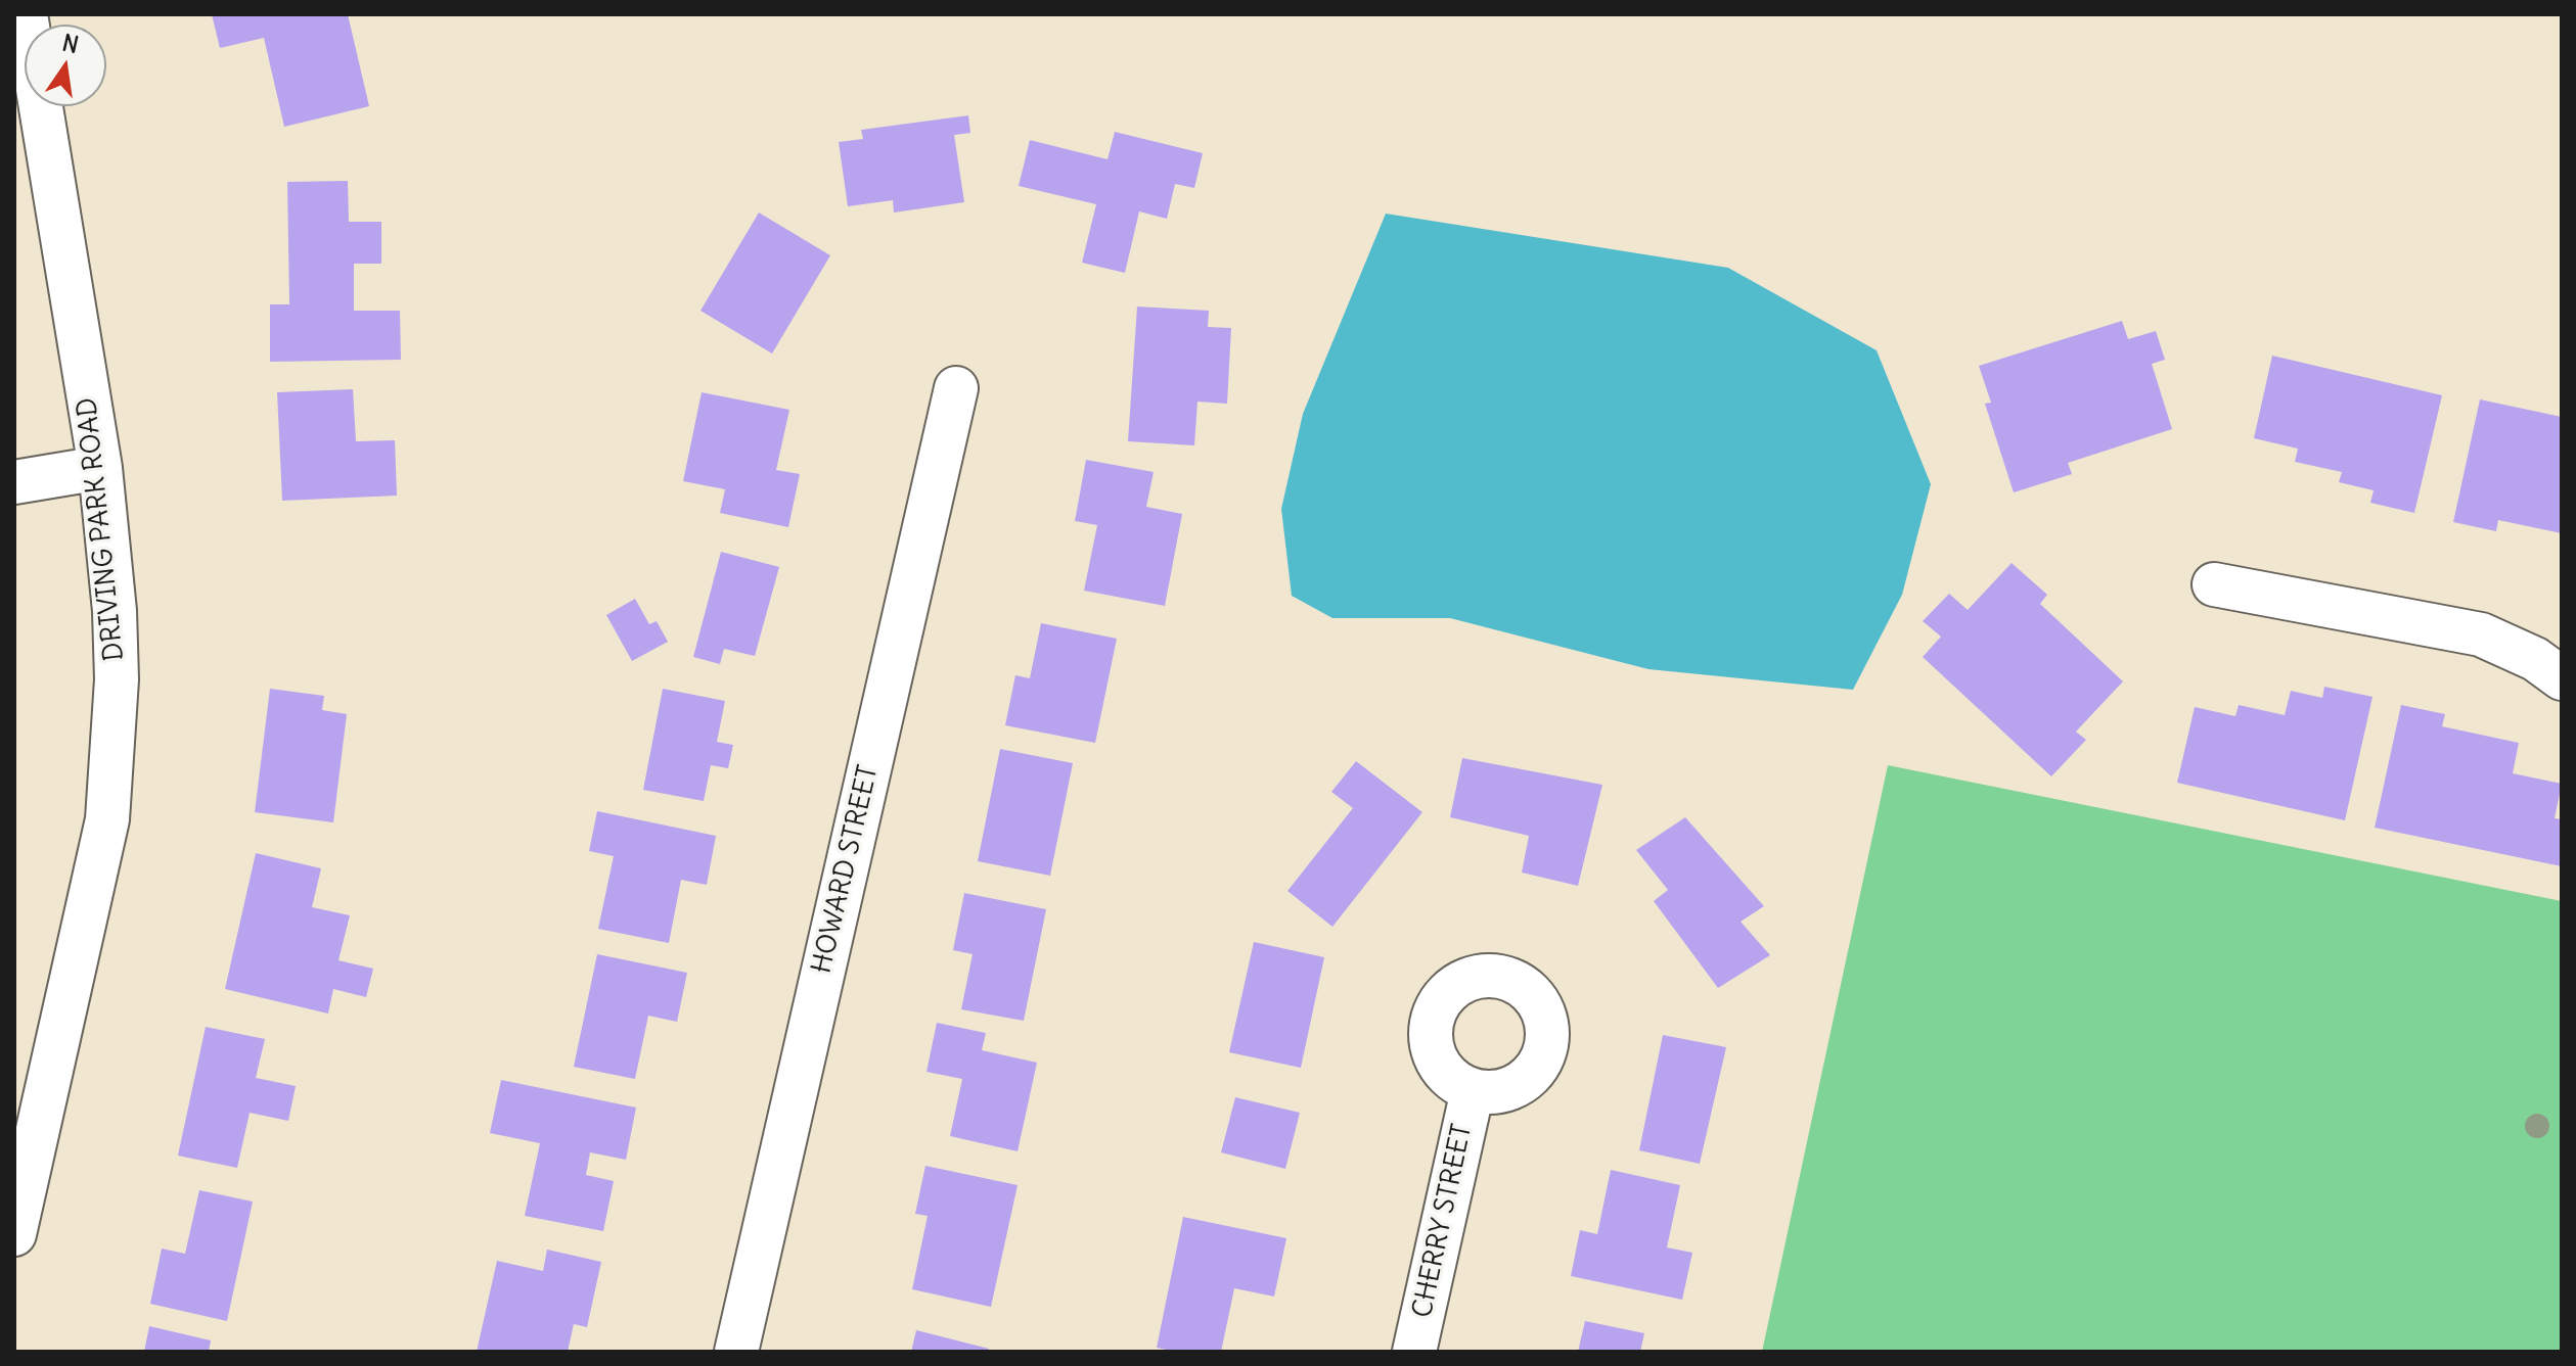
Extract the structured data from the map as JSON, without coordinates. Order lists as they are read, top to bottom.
{
  "streets": {
    "street": ["DRIVING PARK ROAD", "HOWARD STREET", "CHERRY STREET"]
  },
  "north": "top"
}
